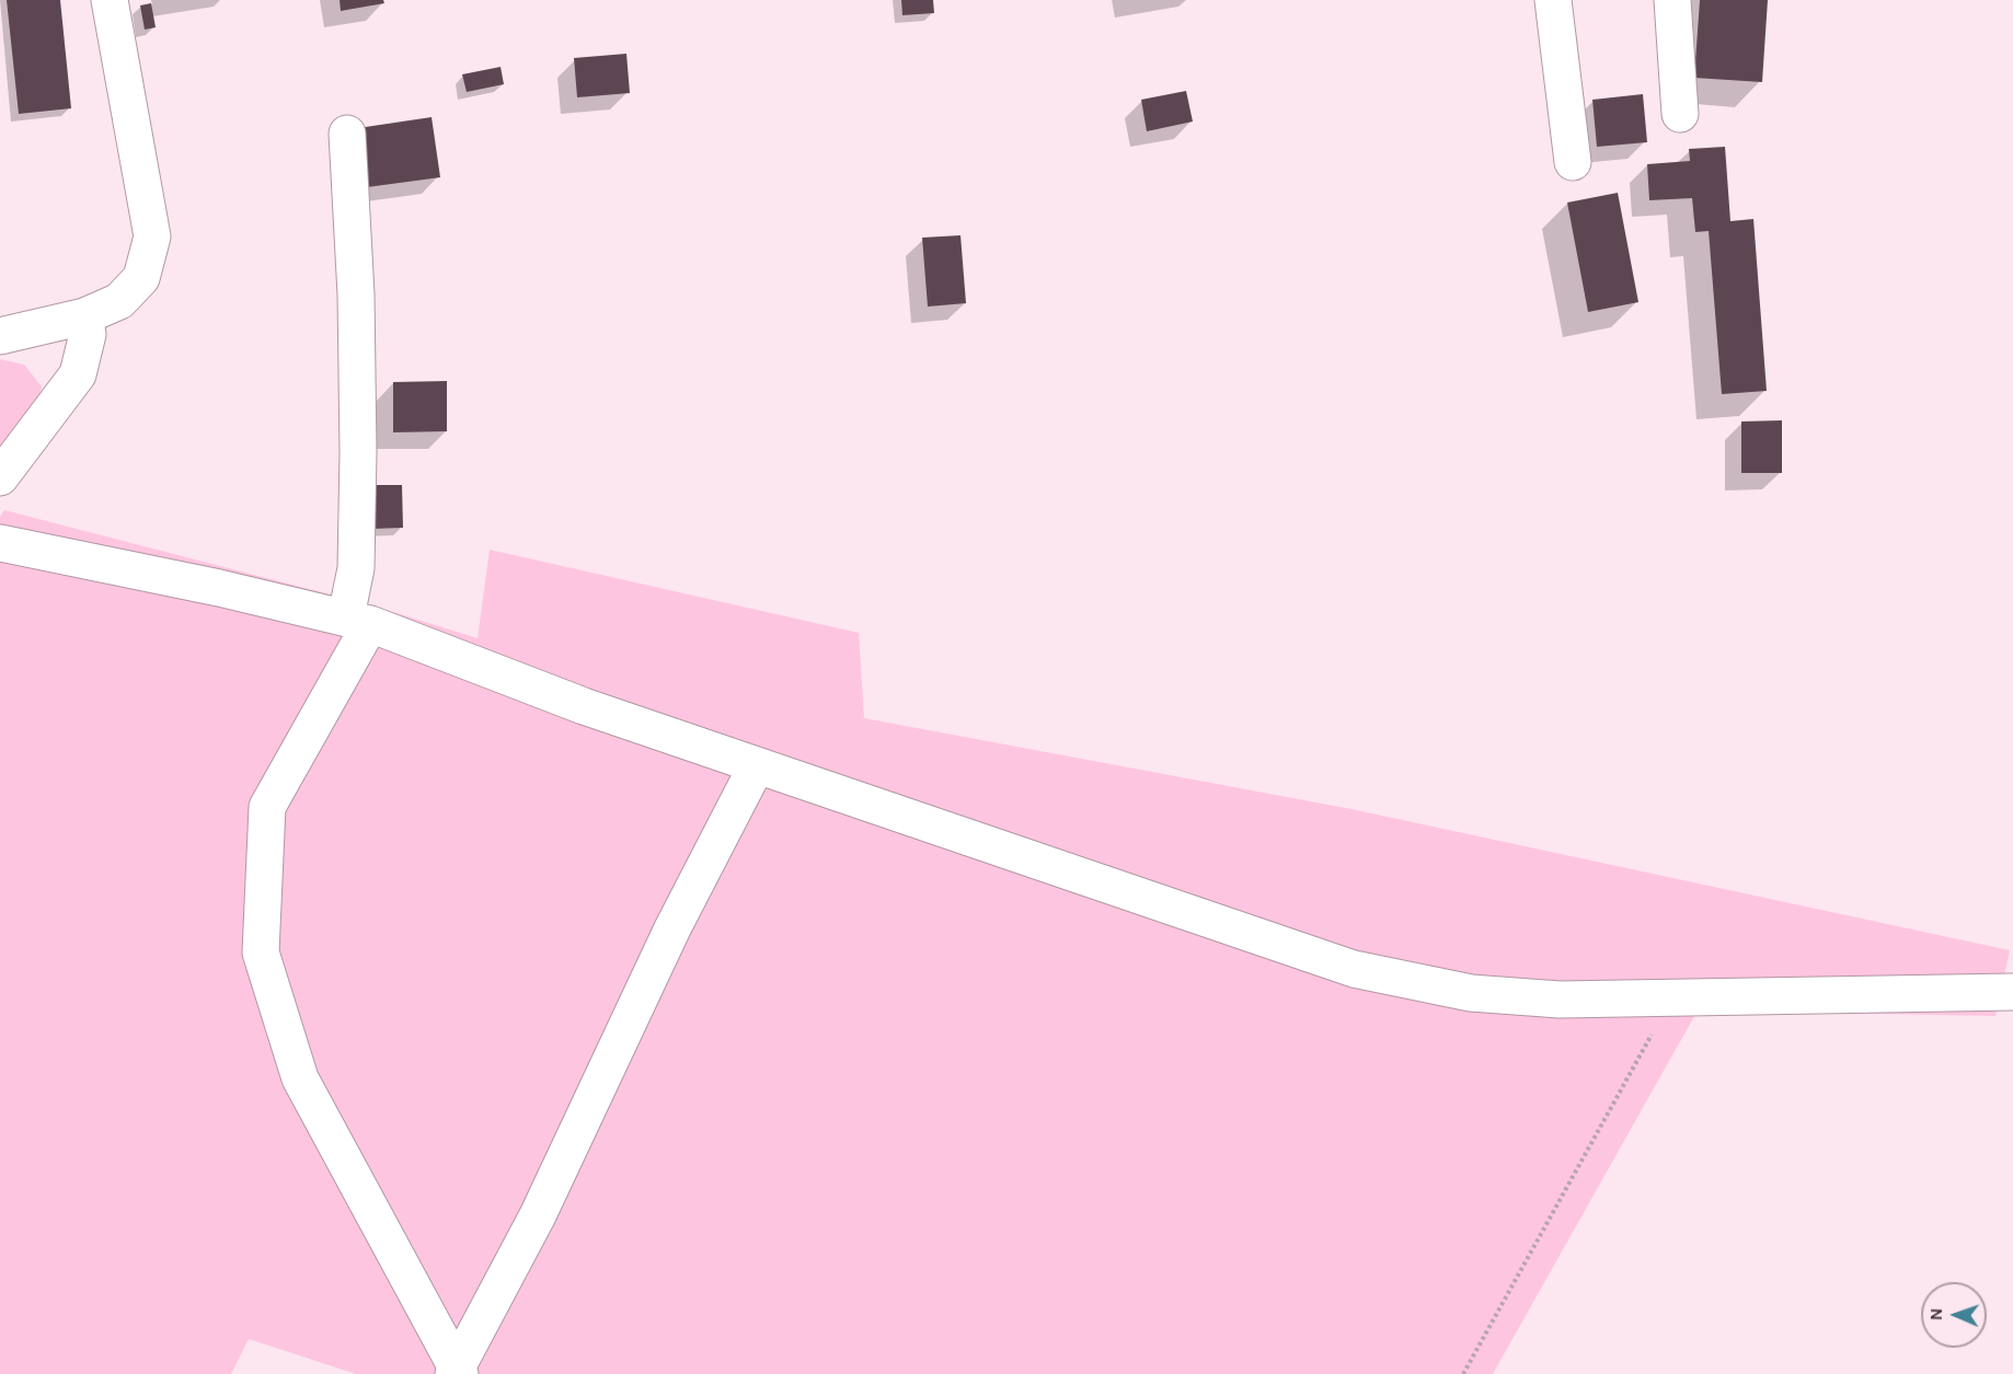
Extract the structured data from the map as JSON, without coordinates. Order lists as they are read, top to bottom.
{
  "north": "left"
}
